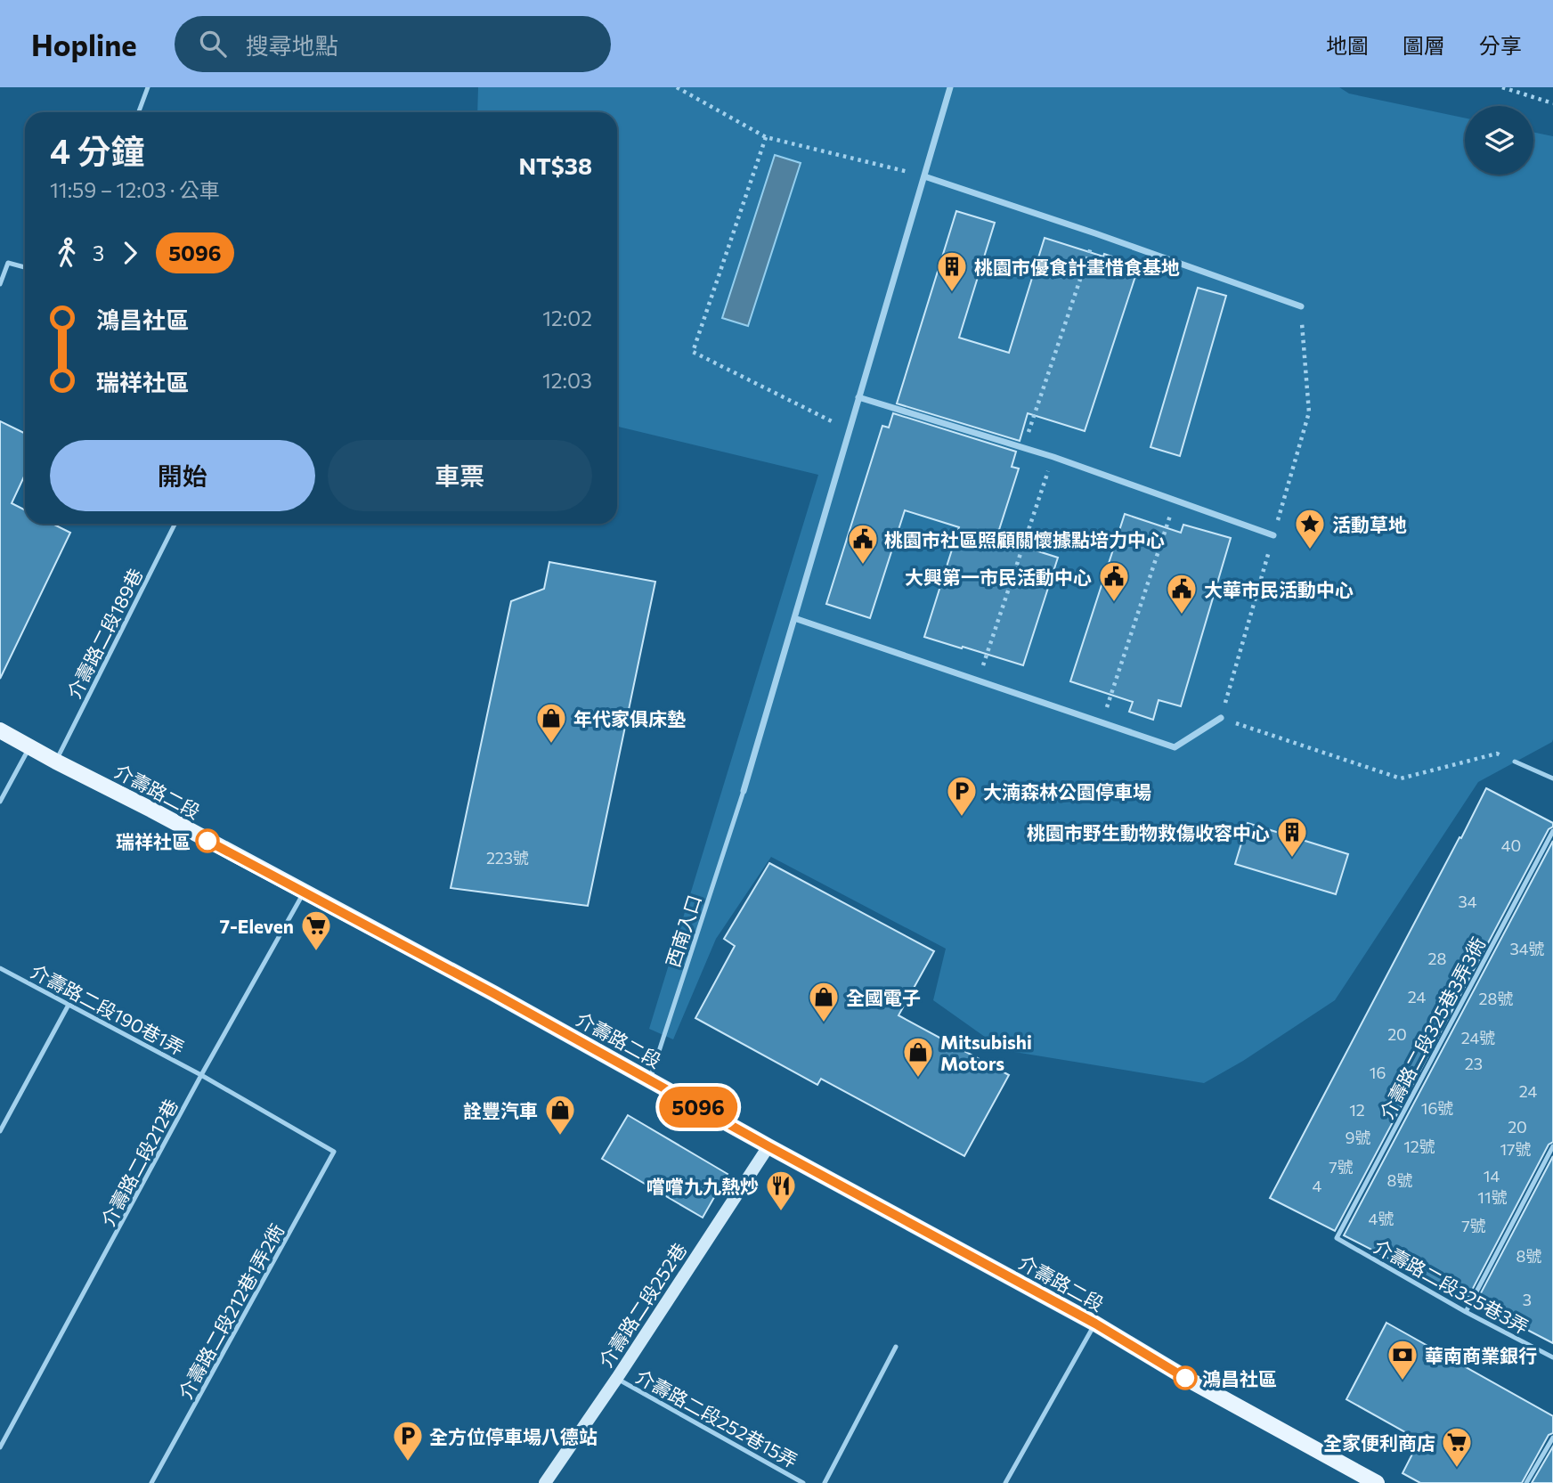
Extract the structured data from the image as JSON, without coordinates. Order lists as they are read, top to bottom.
{
  "streets": {
    "main road": ["介壽路二段"],
    "street": ["介壽路二段252巷"],
    "lane": [
      "介壽路二段189巷",
      "西南入口",
      "介壽路二段190巷1弄",
      "介壽路二段325巷3弄3衖",
      "介壽路二段212巷",
      "介壽路二段325巷3弄",
      "介壽路二段212巷1弄2衖",
      "介壽路二段252巷15弄"
    ]
  },
  "crossings": [
    ["介壽路二段189巷", "介壽路二段"],
    ["介壽路二段", "西南入口"],
    ["介壽路二段", "介壽路二段212巷"],
    ["介壽路二段", "介壽路二段252巷"],
    ["介壽路二段190巷1弄", "介壽路二段212巷"],
    ["介壽路二段190巷1弄", "介壽路二段212巷1弄2衖"],
    ["介壽路二段325巷3弄3衖", "介壽路二段325巷3弄"],
    ["介壽路二段252巷", "介壽路二段252巷15弄"]
  ],
  "places": {
    "building": ["桃園市優食計畫惜食基地", "桃園市野生動物救傷收容中心"],
    "place": ["活動草地"],
    "public building": ["桃園市社區照顧關懷據點培力中心", "大興第一市民活動中心", "大華市民活動中心"],
    "shop": [
      "年代家俱床墊",
      "全國電子",
      "Mitsubishi Motors",
      "詮豐汽車"
    ],
    "parking": ["大湳森林公園停車場", "全方位停車場八德站"],
    "other": ["瑞祥社區", "鴻昌社區"],
    "supermarket": ["7-Eleven", "全家便利商店"],
    "restaurant": ["嚐嚐九九熱炒"],
    "bank": ["華南商業銀行"]
  },
  "lines": ["bus line 5096"],
  "house_numbers": [
    "40",
    "223號",
    "34",
    "34號",
    "28",
    "24",
    "28號",
    "20",
    "24號",
    "23",
    "16",
    "24",
    "16號",
    "12",
    "20",
    "9號",
    "12號",
    "17號",
    "7號",
    "14",
    "8號",
    "4",
    "11號",
    "4號",
    "7號",
    "8號",
    "3"
  ],
  "page": {
    "header": "Hopline",
    "search": "搜尋地點",
    "nav": ["地圖", "圖層", "分享"],
    "on_map": "5096",
    "heading": ["4 分鐘", "11:59 – 12:03 · 公車", "NT$38"],
    "legs": ["3", "5096"],
    "list": [
      {
        "name": "鴻昌社區",
        "value": "12:02"
      },
      {
        "name": "瑞祥社區",
        "value": "12:03"
      }
    ],
    "buttons": ["開始", "車票"]
  }
}
